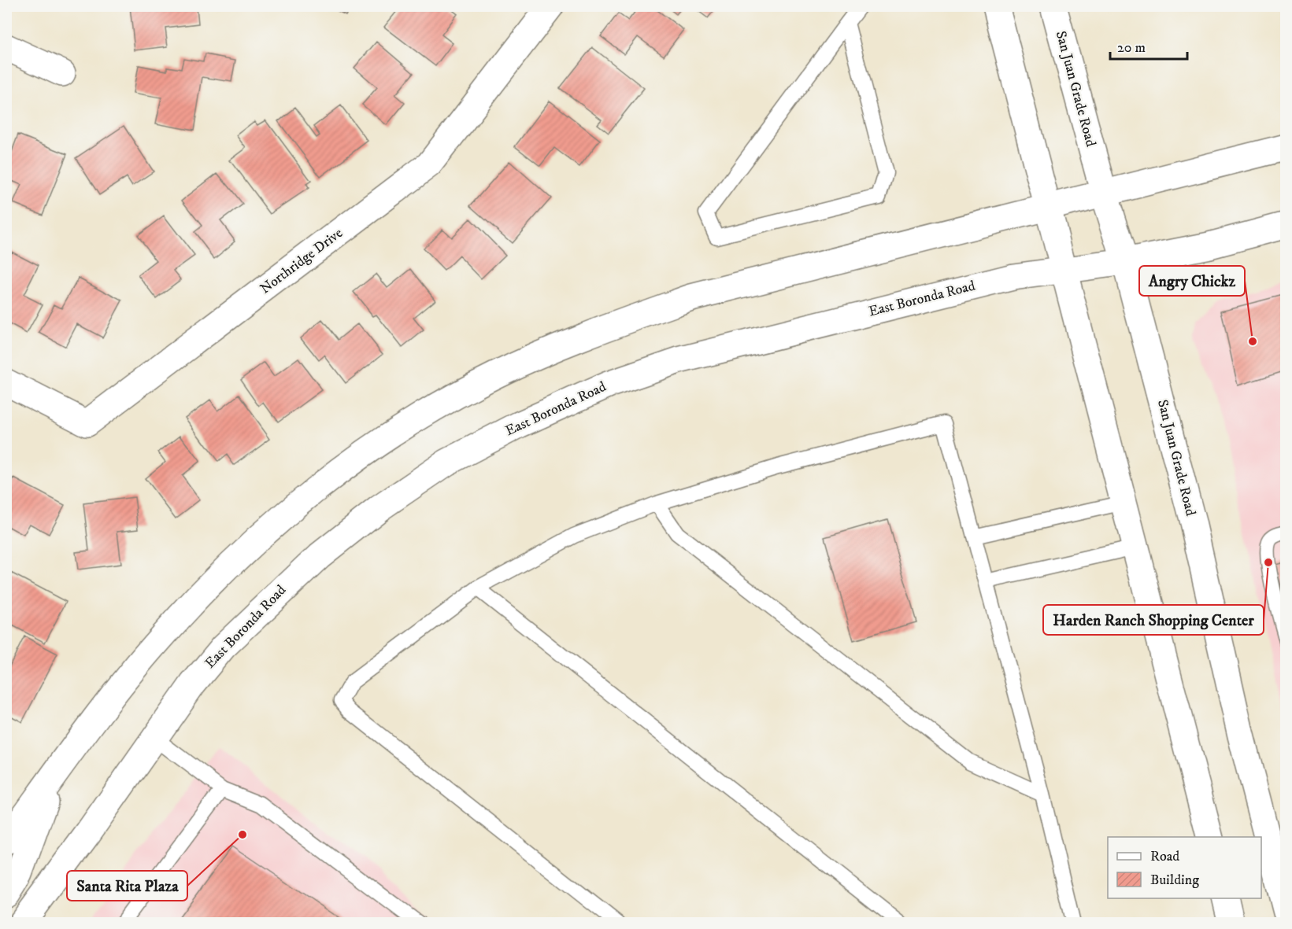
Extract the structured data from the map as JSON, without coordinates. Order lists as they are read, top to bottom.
{
  "streets": {
    "main road": ["San Juan Grade Road", "Northridge Drive", "East Boronda Road"]
  },
  "crossings": [
    ["San Juan Grade Road", "East Boronda Road"]
  ],
  "places": ["Angry Chickz", "Harden Ranch Shopping Center", "Santa Rita Plaza"],
  "legend": ["Road", "Building"],
  "scale_bar": "20 m"
}
